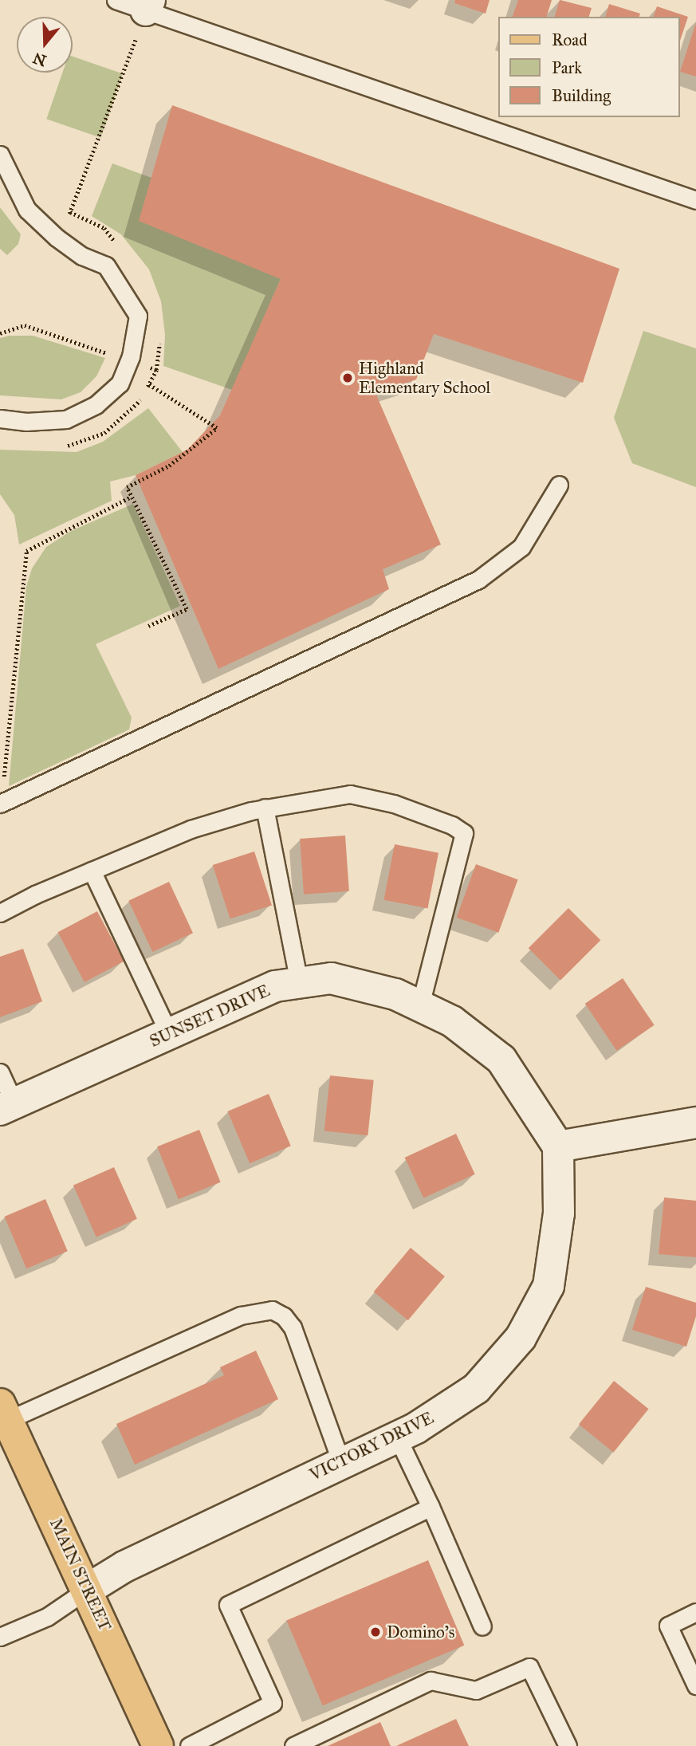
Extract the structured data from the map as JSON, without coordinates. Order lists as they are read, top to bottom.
{
  "streets": {
    "main road": ["MAIN STREET"],
    "street": ["SUNSET DRIVE", "VICTORY DRIVE"]
  },
  "crossings": [
    ["SUNSET DRIVE", "VICTORY DRIVE"],
    ["VICTORY DRIVE", "MAIN STREET"]
  ],
  "places": ["Highland Elementary School", "Domino's"],
  "legend": ["Road", "Park", "Building"],
  "north": "bottom"
}
